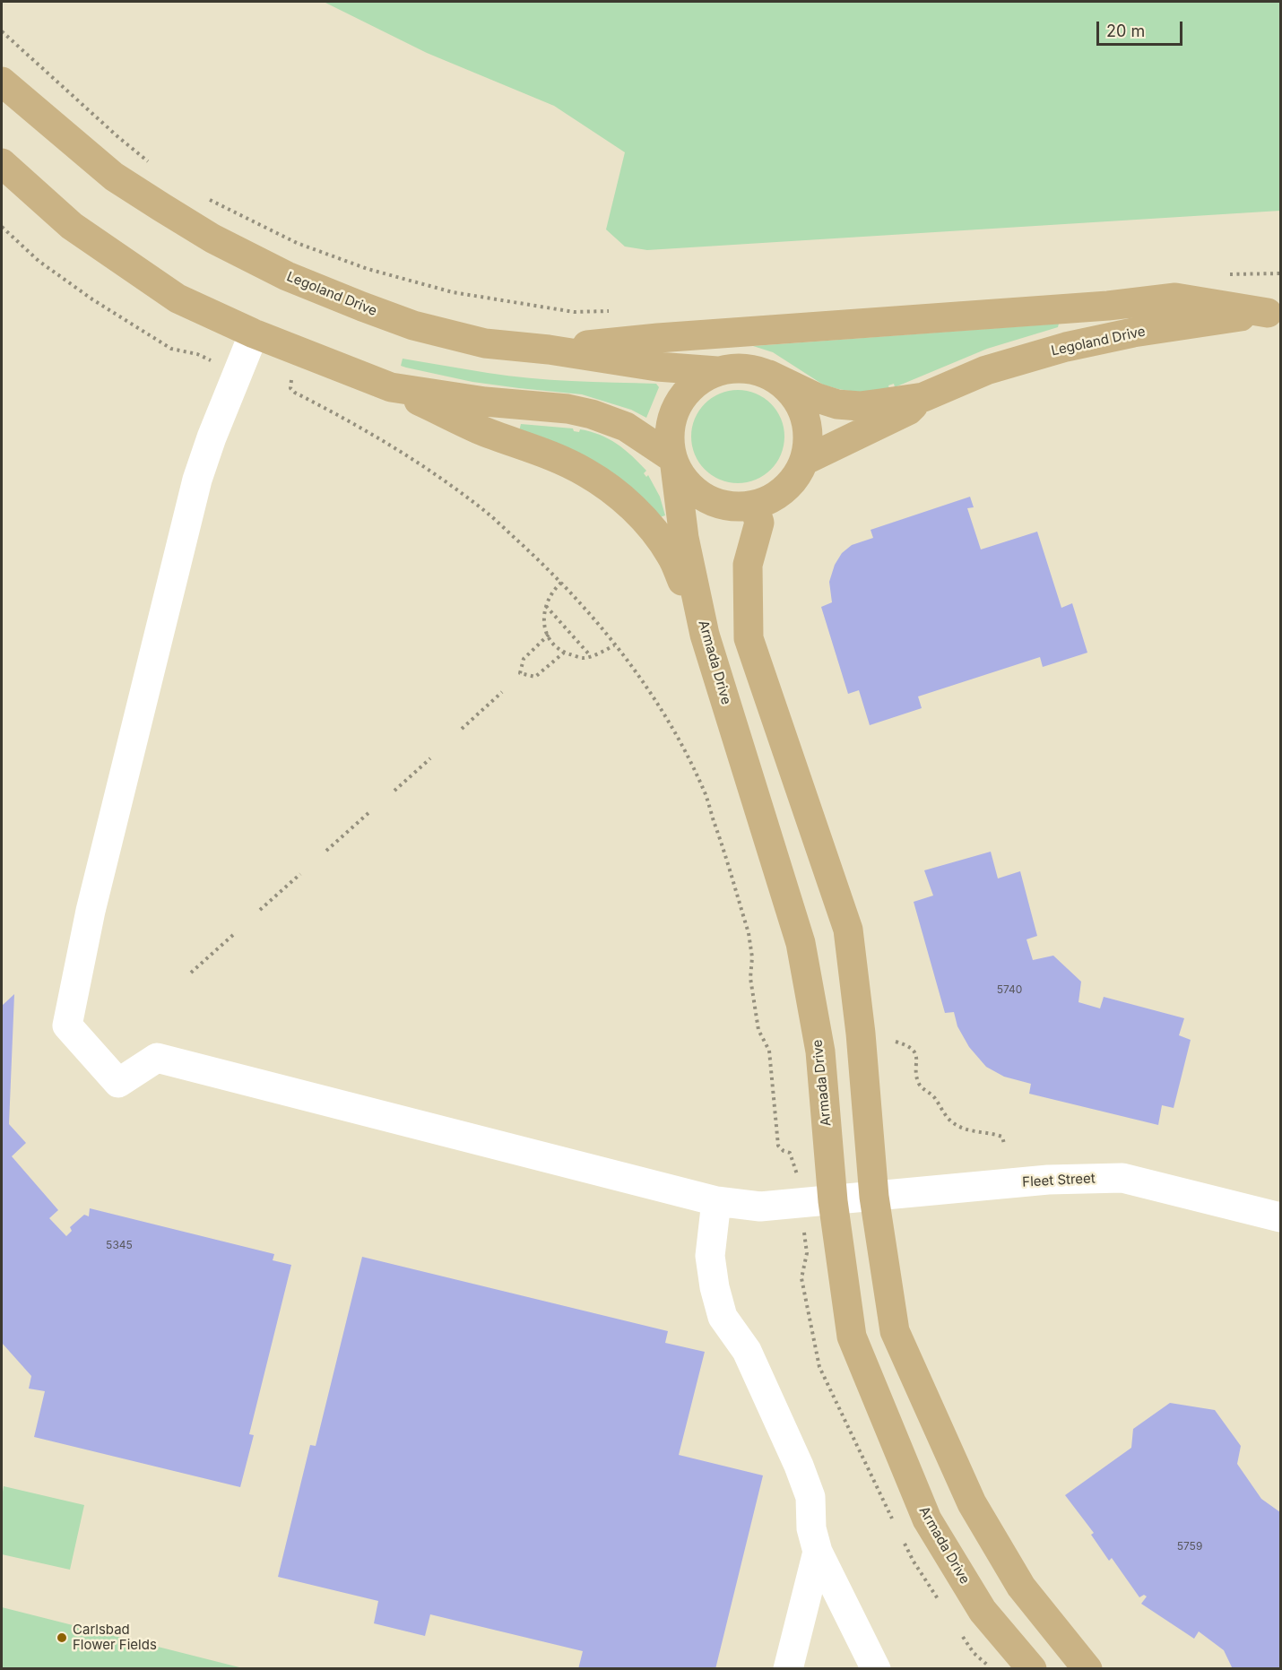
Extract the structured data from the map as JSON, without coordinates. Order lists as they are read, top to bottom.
{
  "streets": {
    "main road": ["Legoland Drive", "Armada Drive"],
    "street": ["Fleet Street"]
  },
  "crossings": [
    ["Legoland Drive", "Armada Drive"],
    ["Armada Drive", "Fleet Street"]
  ],
  "places": ["Carlsbad Flower Fields"],
  "house_numbers": ["5740", "5345", "5759"],
  "scale_bar": "20 m"
}
